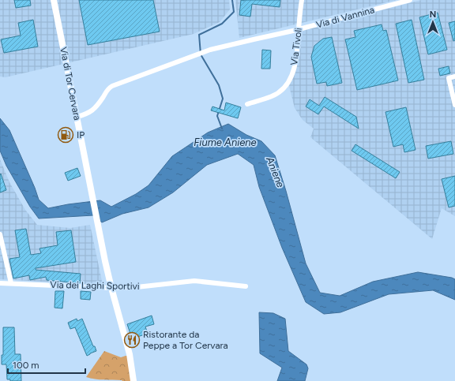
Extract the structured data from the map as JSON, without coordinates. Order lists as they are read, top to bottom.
{
  "streets": {
    "street": [
      "Via di Vannina",
      "Via Tivoli",
      "Via di Tor Cervara",
      "Via dei Laghi Sportivi"
    ]
  },
  "crossings": [
    ["Via di Vannina", "Via Tivoli"],
    ["Via di Vannina", "Via di Tor Cervara"],
    ["Via di Tor Cervara", "Via dei Laghi Sportivi"]
  ],
  "water": ["Fiume Aniene", "Aniene"],
  "places": {
    "fuel station": ["IP"],
    "restaurant": ["Ristorante da Peppe a Tor Cervara"]
  },
  "scale_bar": "100 m",
  "north": "top"
}
